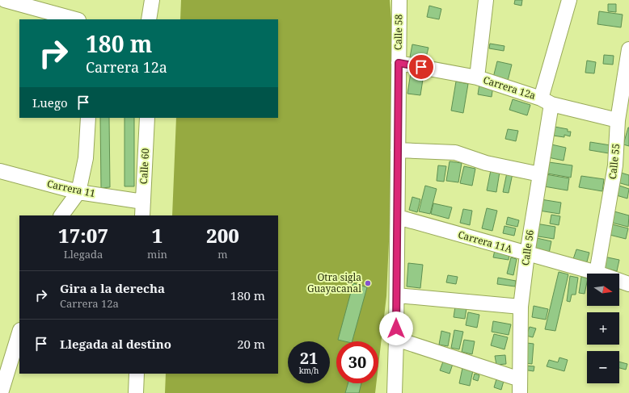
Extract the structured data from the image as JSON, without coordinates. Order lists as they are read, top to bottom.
{
  "streets": {
    "street": [
      "Calle 58",
      "Carrera 12a",
      "Calle 55",
      "Calle 60",
      "Carrera 11",
      "Carrera 11A",
      "Calle 56"
    ]
  },
  "crossings": [
    ["Calle 58", "Carrera 12a"],
    ["Calle 58", "Carrera 11A"],
    ["Carrera 12a", "Calle 55"],
    ["Carrera 12a", "Calle 56"],
    ["Calle 55", "Carrera 11A"],
    ["Calle 60", "Carrera 11"],
    ["Carrera 11A", "Calle 56"]
  ],
  "places": ["Otra sigla Guayacanal"],
  "north": "right",
  "page": {
    "turn": ["180 m", "Carrera 12a"],
    "then": "Luego",
    "eta": [
      "17:07",
      "Llegada",
      "1",
      "min",
      "200",
      "m"
    ],
    "list": [
      {
        "name": "Gira a la derecha",
        "note": "Carrera 12a",
        "value": "180 m"
      },
      {
        "name": "Llegada al destino",
        "value": "20 m"
      }
    ],
    "map_buttons": ["+", "−"],
    "speed": "21 km/h",
    "limit": "30"
  }
}
